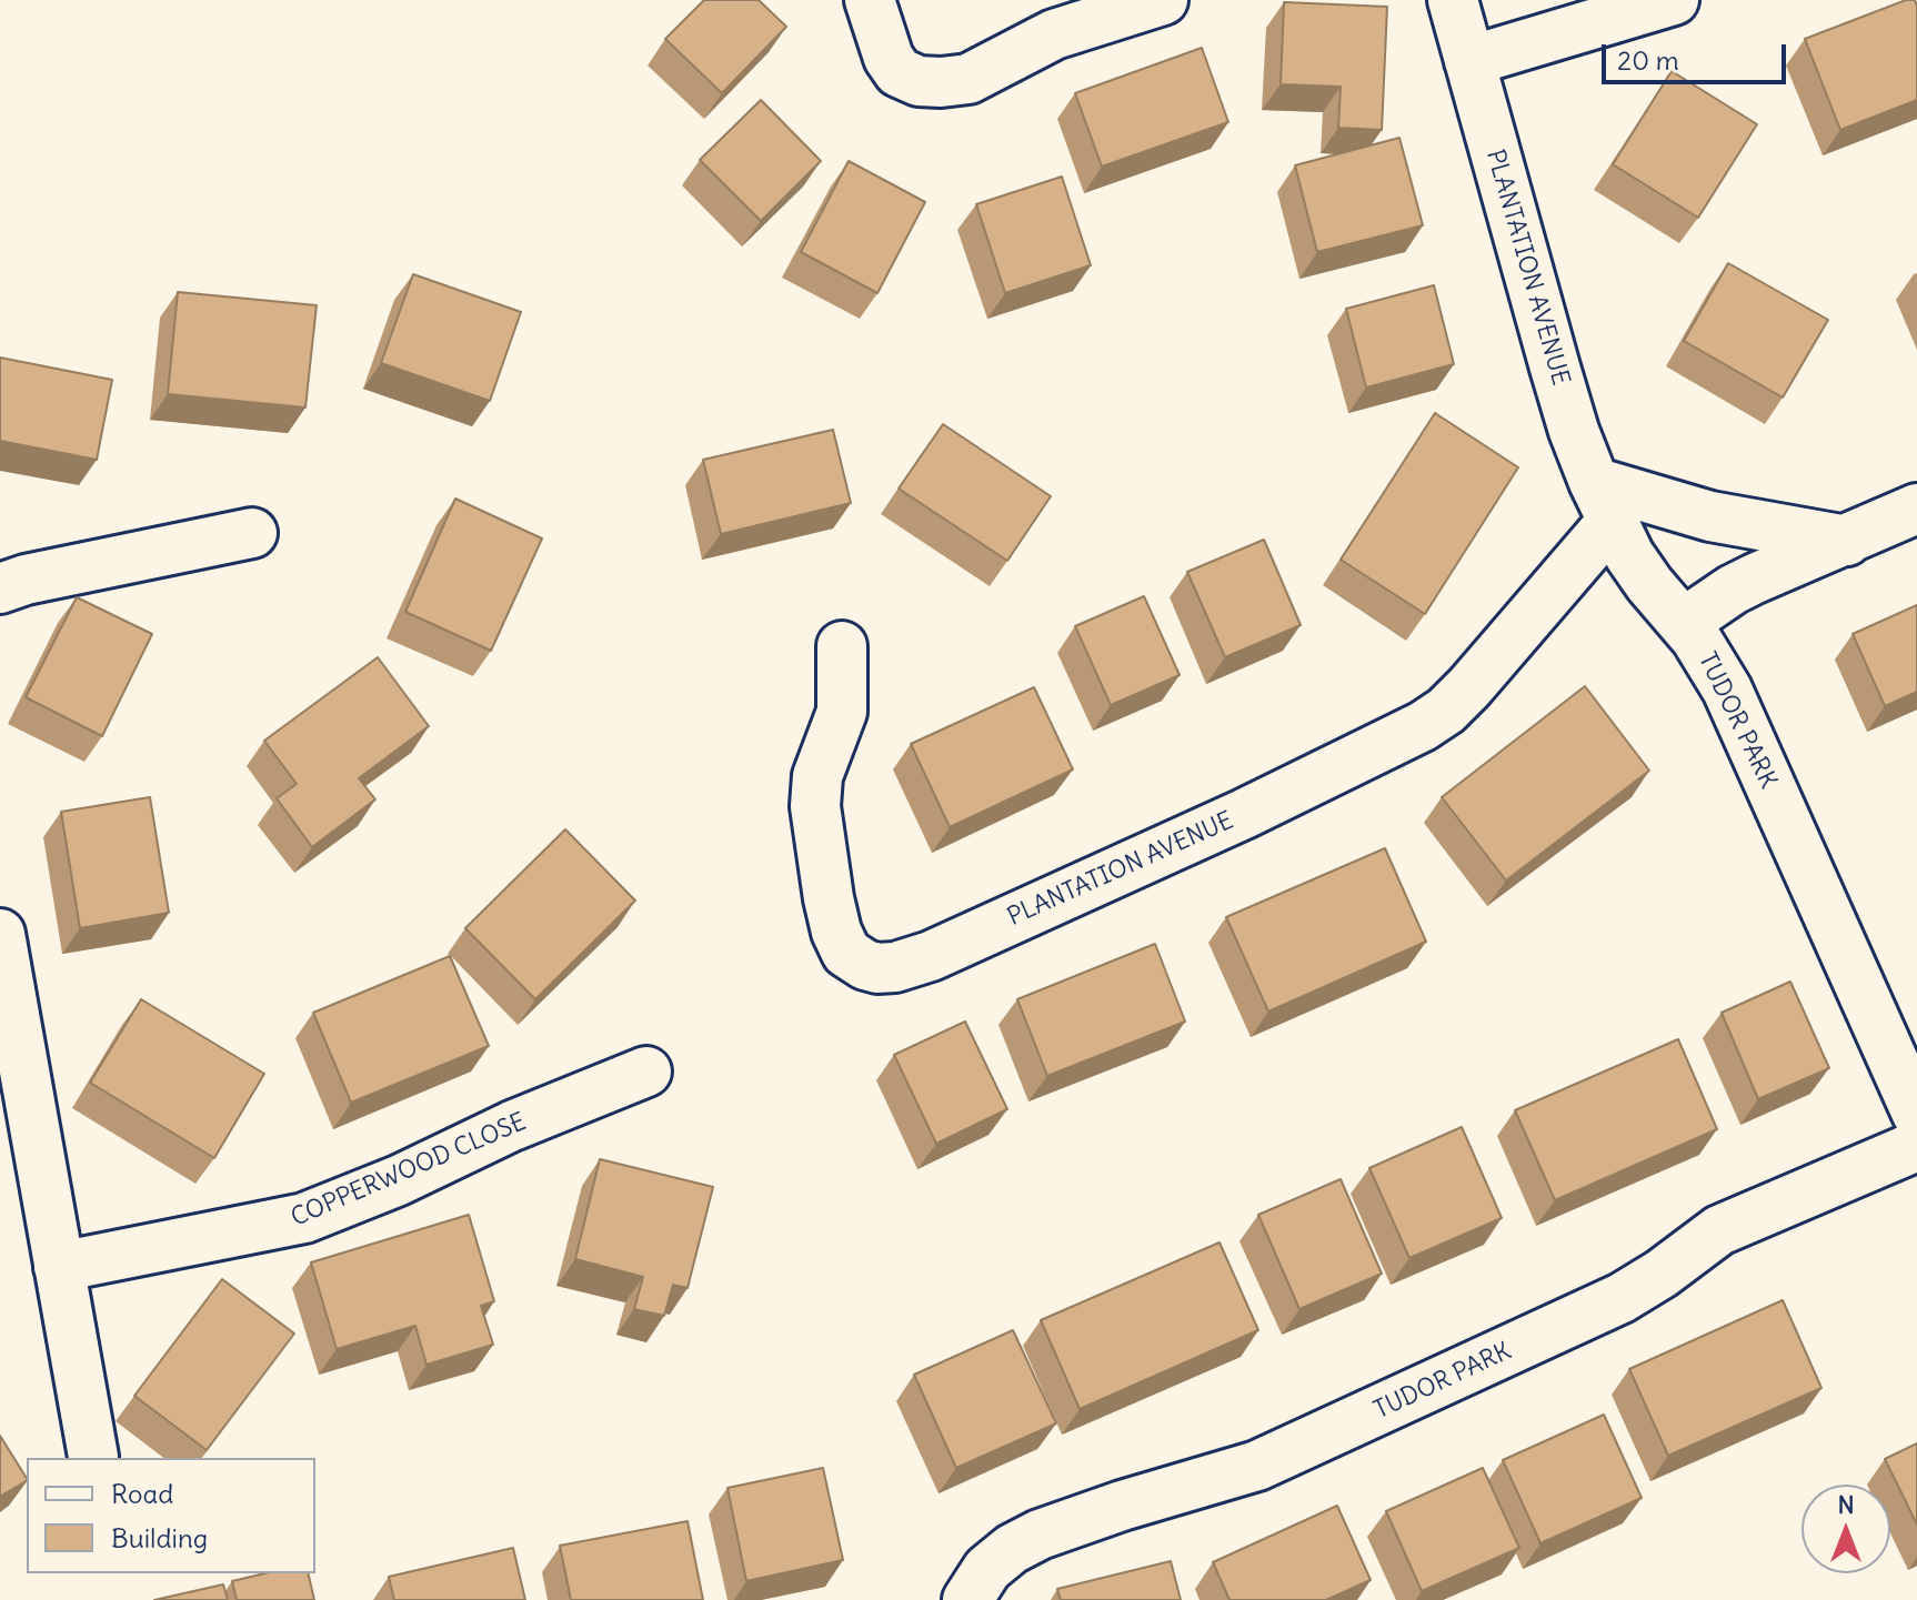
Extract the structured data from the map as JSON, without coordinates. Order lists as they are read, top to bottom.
{
  "streets": {
    "street": ["PLANTATION AVENUE", "TUDOR PARK", "COPPERWOOD CLOSE"]
  },
  "crossings": [
    ["PLANTATION AVENUE", "TUDOR PARK"]
  ],
  "legend": ["Road", "Building"],
  "scale_bar": "20 m",
  "north": "top"
}
